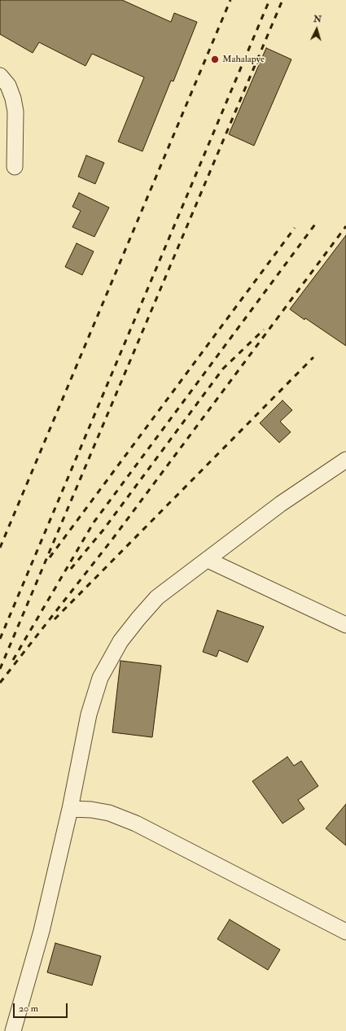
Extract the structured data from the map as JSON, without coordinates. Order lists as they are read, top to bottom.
{
  "places": ["Mahalapye"],
  "scale_bar": "20 m",
  "north": "top"
}
